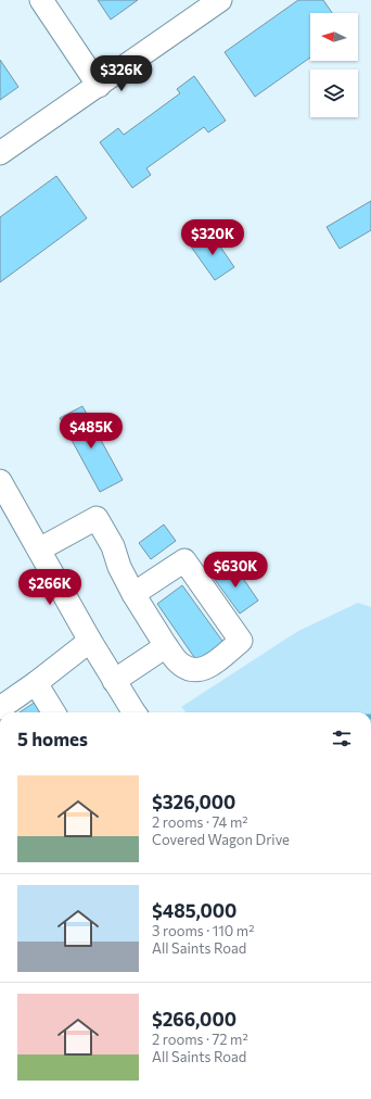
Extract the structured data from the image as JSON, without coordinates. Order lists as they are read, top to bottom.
{
  "north": "left",
  "page": {
    "price": [
      "$326K",
      "$320K",
      "$485K",
      "$630K",
      "$266K"
    ],
    "heading": "5 homes",
    "list": [
      {
        "name": "$326,000",
        "note": "2 rooms · 74 m² · Covered Wagon Drive"
      },
      {
        "name": "$485,000",
        "note": "3 rooms · 110 m² · All Saints Road"
      },
      {
        "name": "$266,000",
        "note": "2 rooms · 72 m² · All Saints Road"
      }
    ]
  }
}
